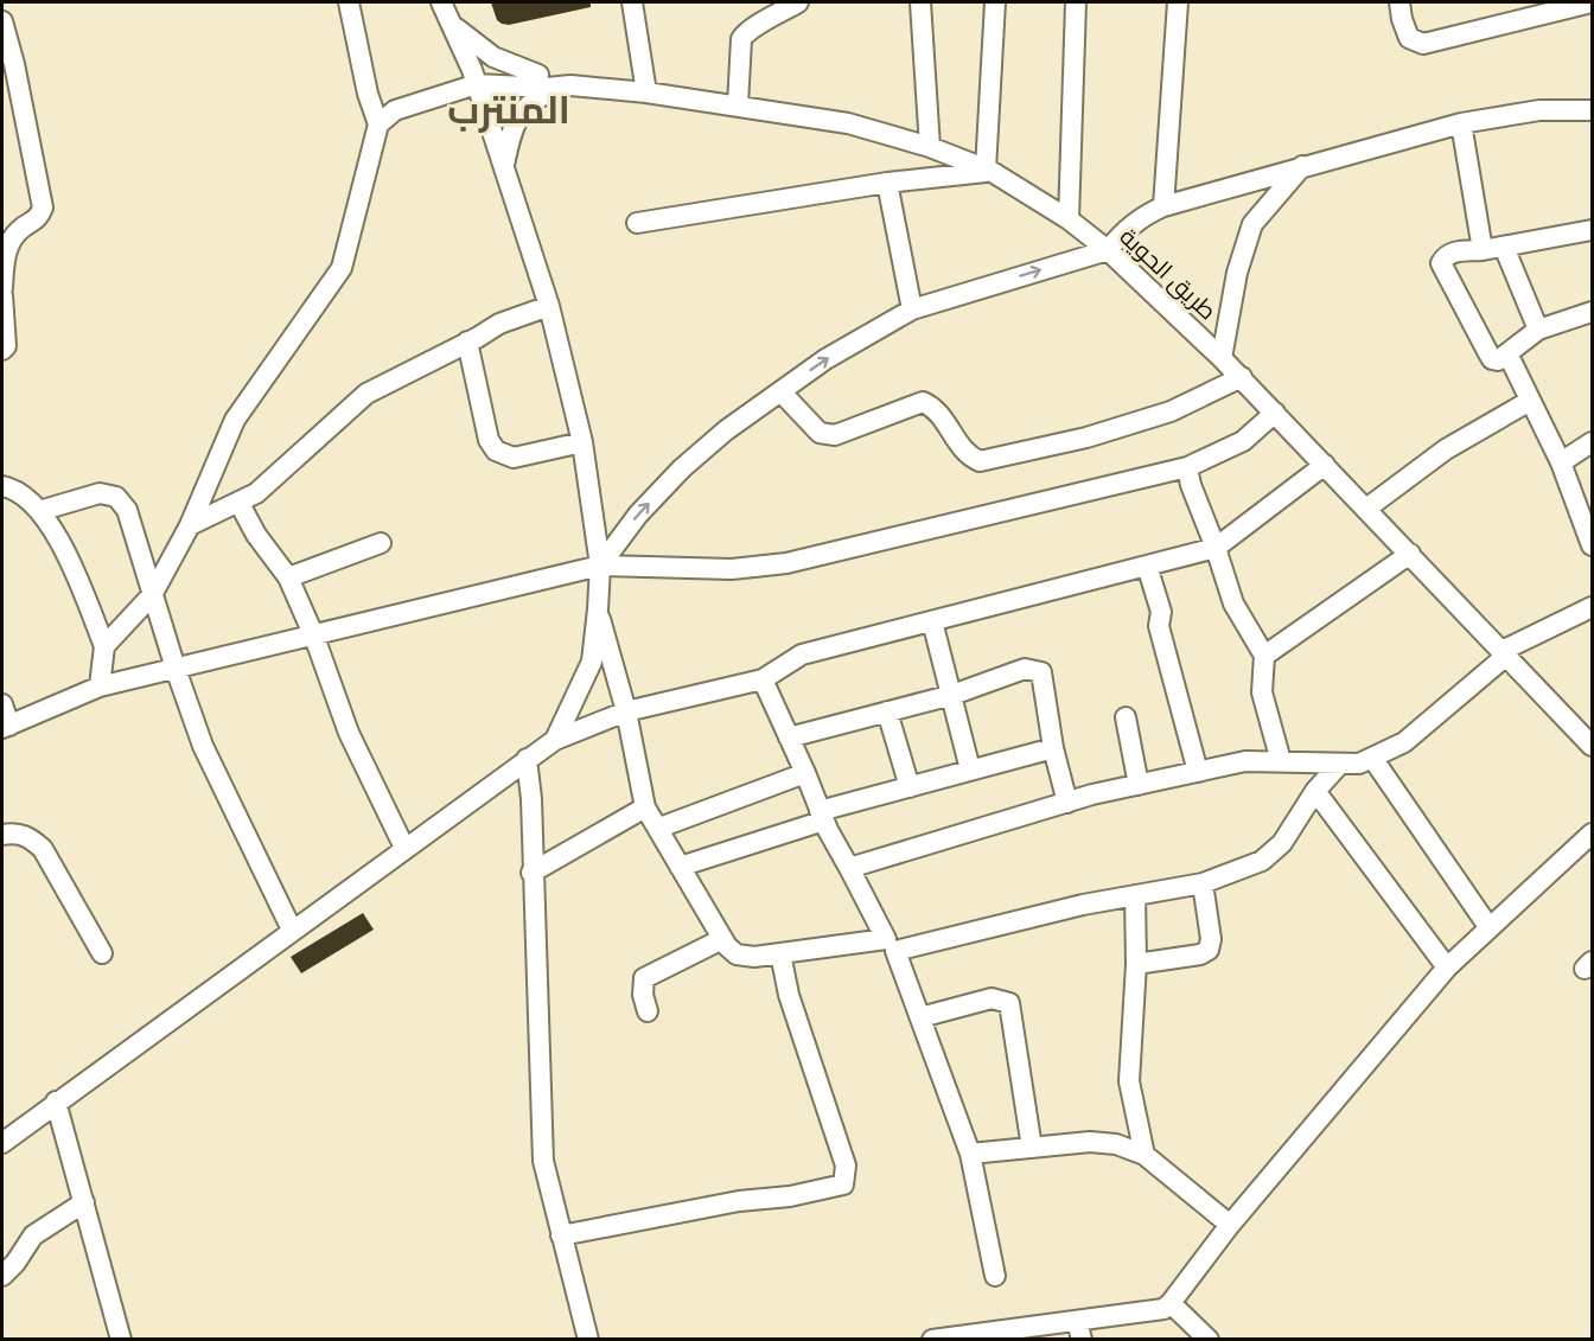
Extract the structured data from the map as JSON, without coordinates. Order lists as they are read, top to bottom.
{
  "streets": {
    "street": ["طريق الحوية"]
  },
  "districts": ["المنترب"]
}
